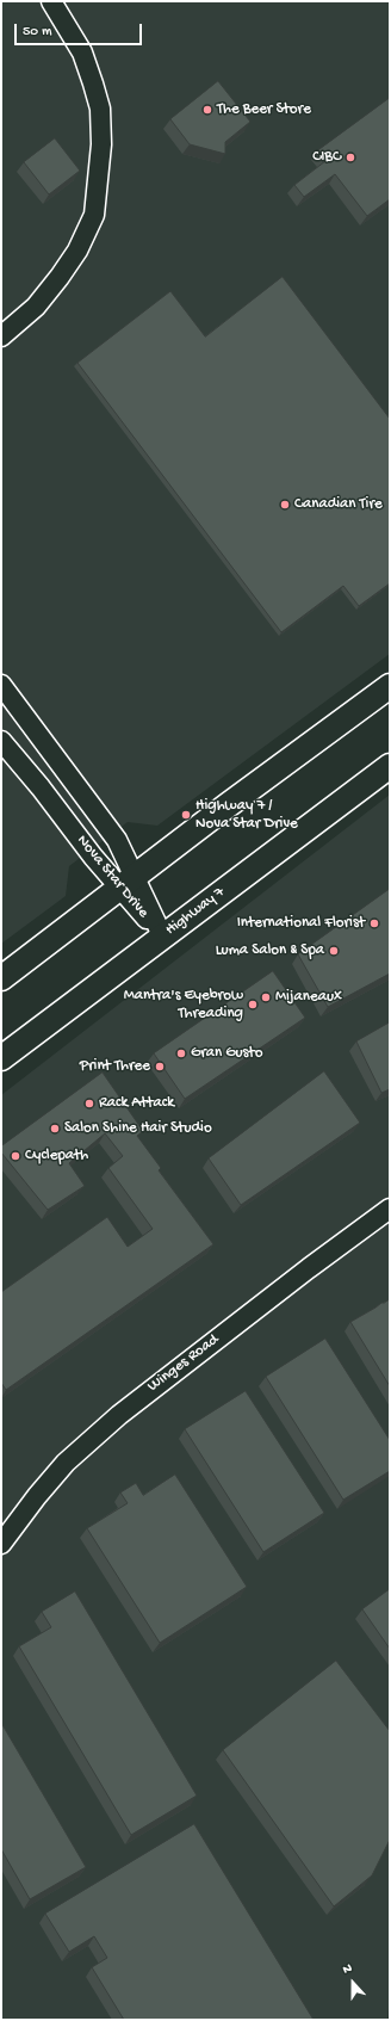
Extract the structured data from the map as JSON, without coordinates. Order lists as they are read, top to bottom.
{
  "streets": {
    "main road": ["Highway 7"],
    "street": ["Nova Star Drive", "Winges Road"]
  },
  "crossings": [
    ["Nova Star Drive", "Highway 7"]
  ],
  "places": [
    "The Beer Store",
    "CIBC",
    "Canadian Tire",
    "Highway 7 / Nova Star Drive",
    "International Florist",
    "Luma Salon & Spa",
    "Mijaneaux",
    "Mantra's Eyebrow Threading",
    "Gran Gusto",
    "Print Three",
    "Rack Attack",
    "Salon Shine Hair Studio",
    "Cyclepath"
  ],
  "scale_bar": "50 m",
  "north": "top"
}
